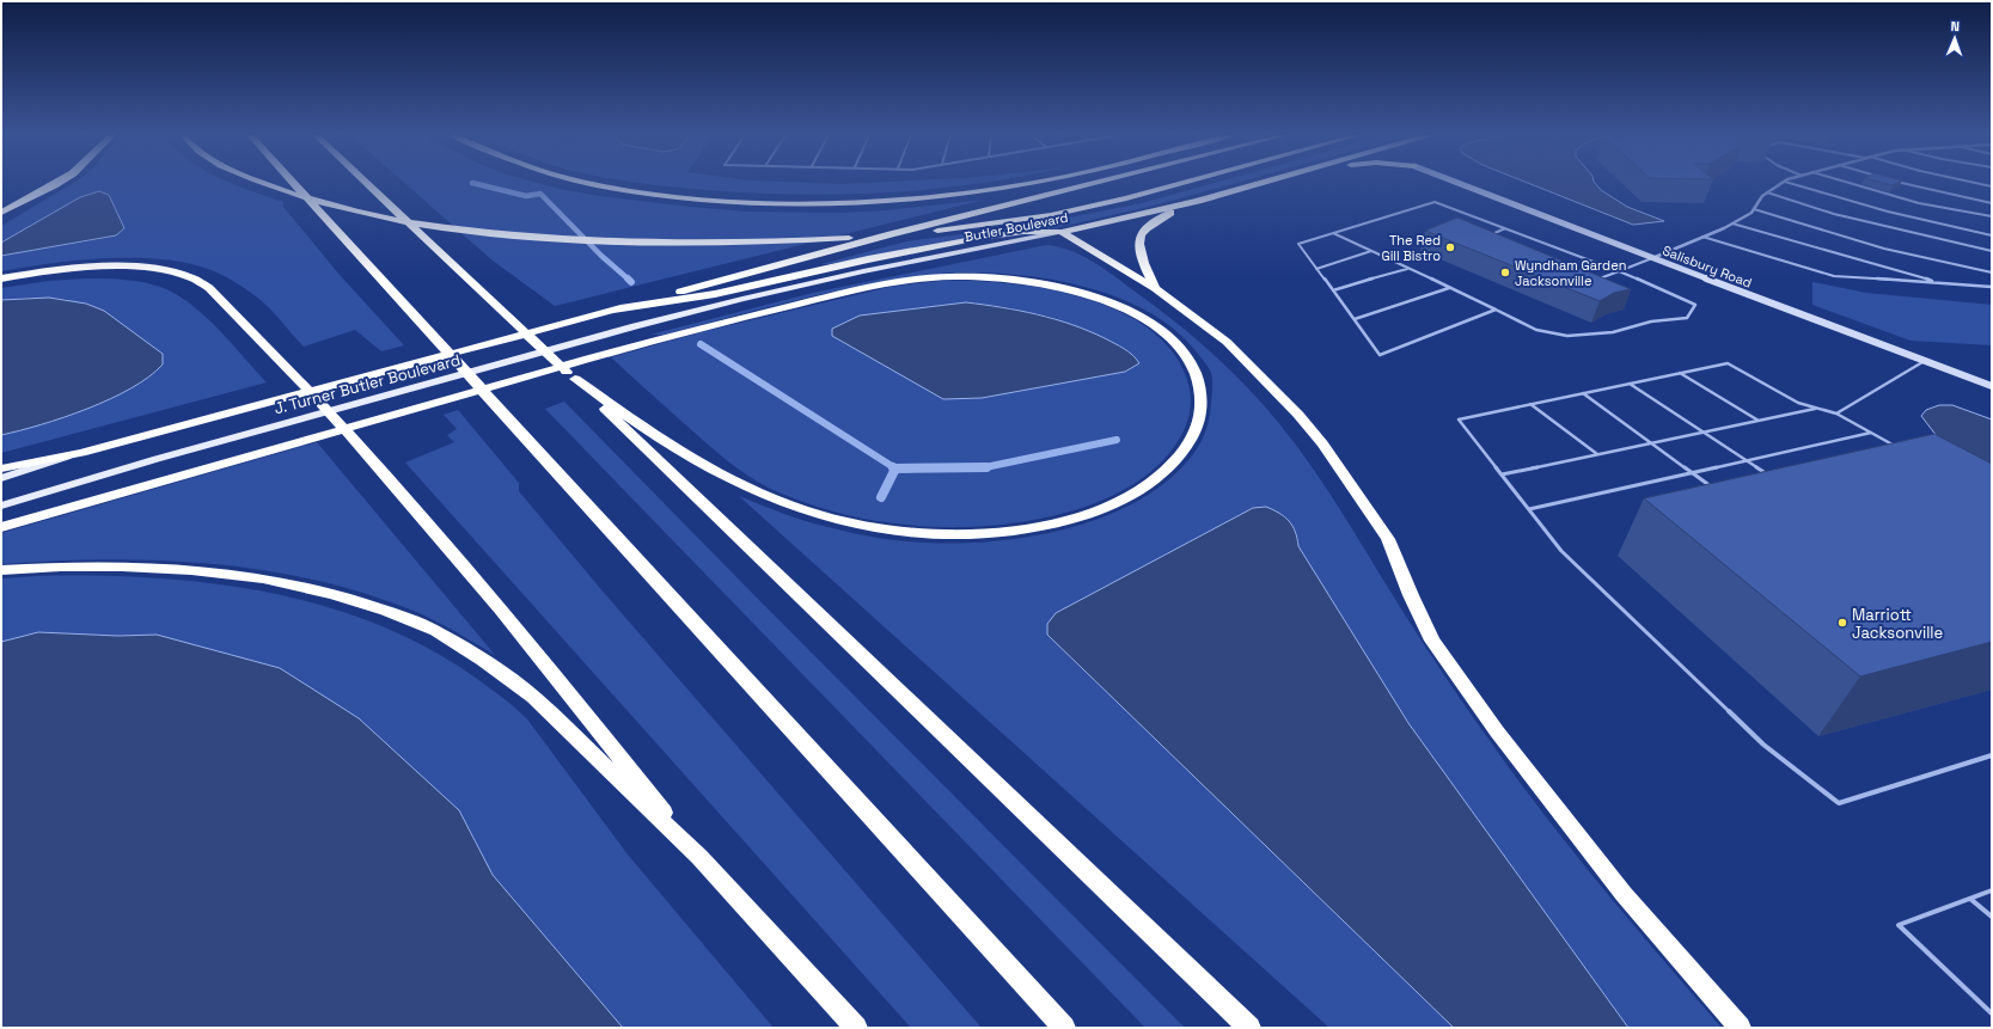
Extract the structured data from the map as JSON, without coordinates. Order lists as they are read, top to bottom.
{
  "streets": {
    "highway": ["Butler Boulevard", "J. Turner Butler Boulevard"],
    "street": ["Salisbury Road"]
  },
  "crossings": [
    ["Butler Boulevard", "J. Turner Butler Boulevard"]
  ],
  "places": ["The Red Gill Bistro", "Wyndham Garden Jacksonville", "Marriott Jacksonville"],
  "north": "top"
}
